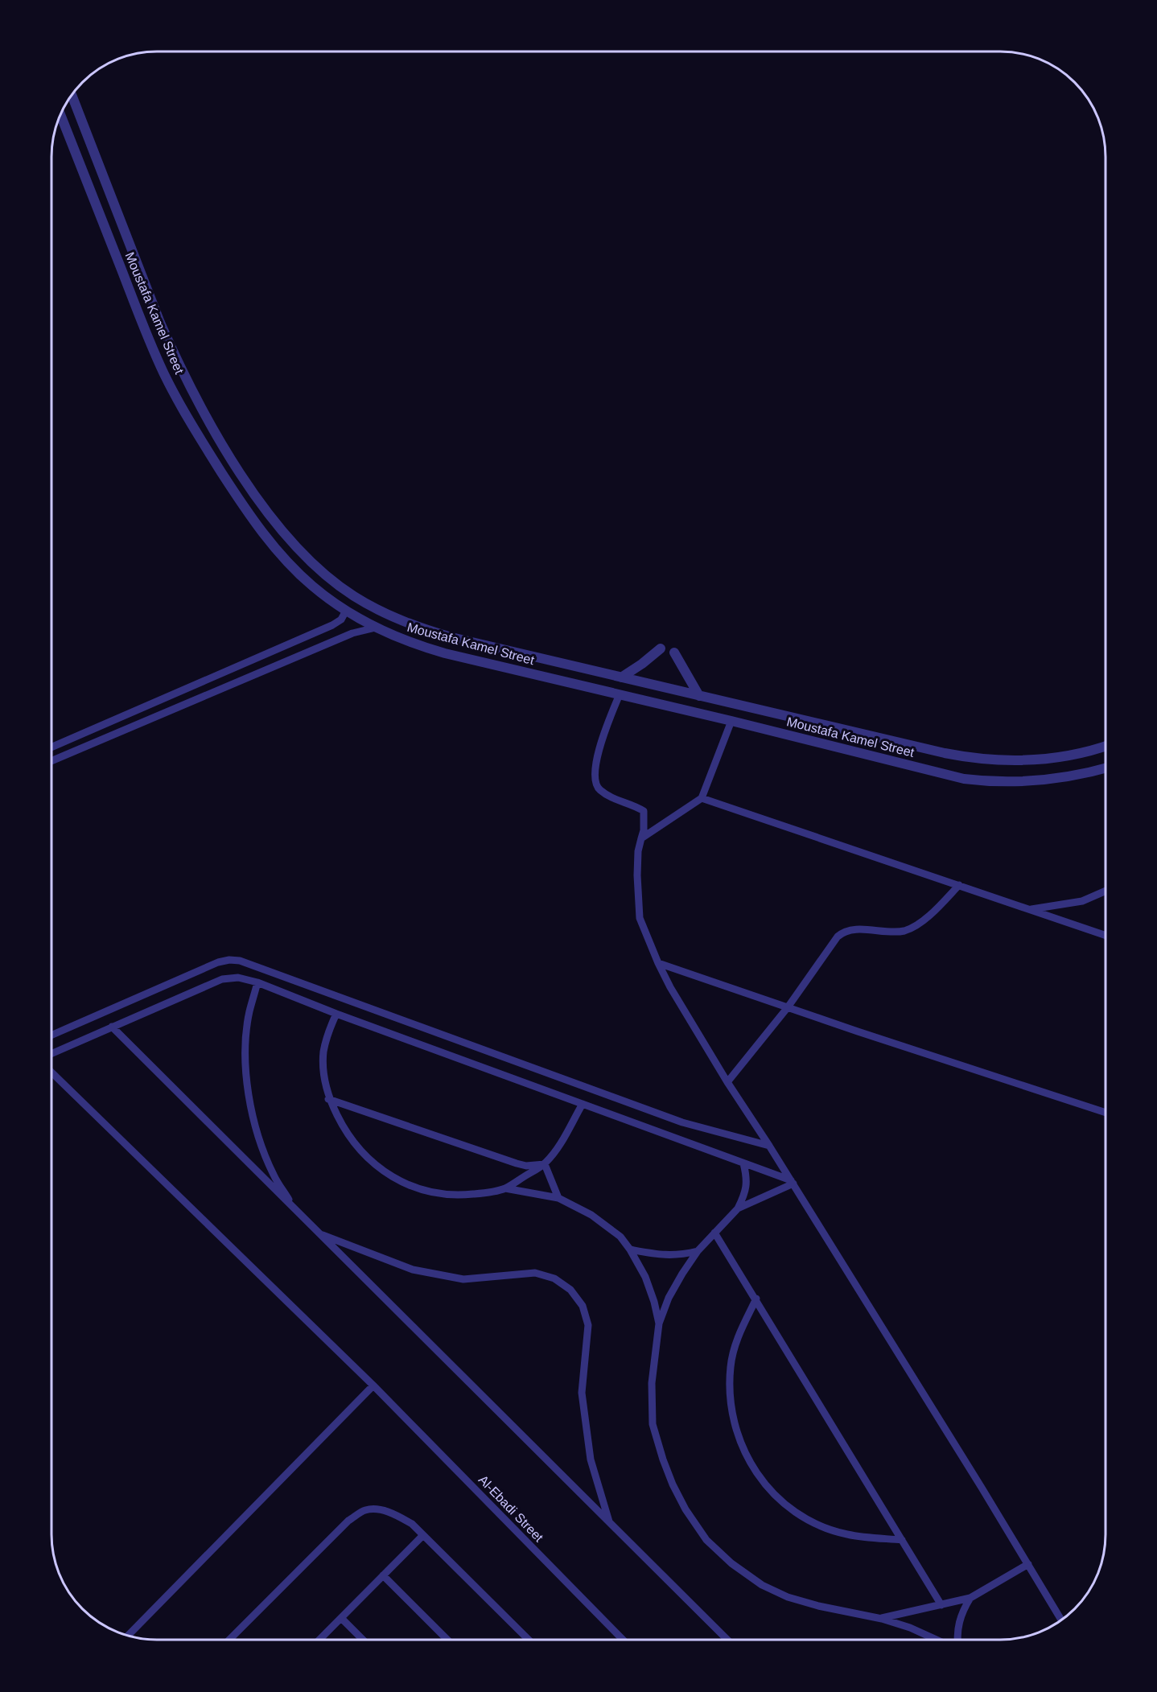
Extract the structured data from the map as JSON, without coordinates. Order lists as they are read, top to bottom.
{
  "streets": {
    "street": ["Moustafa Kamel Street", "Al-Ebadi Street"]
  }
}
